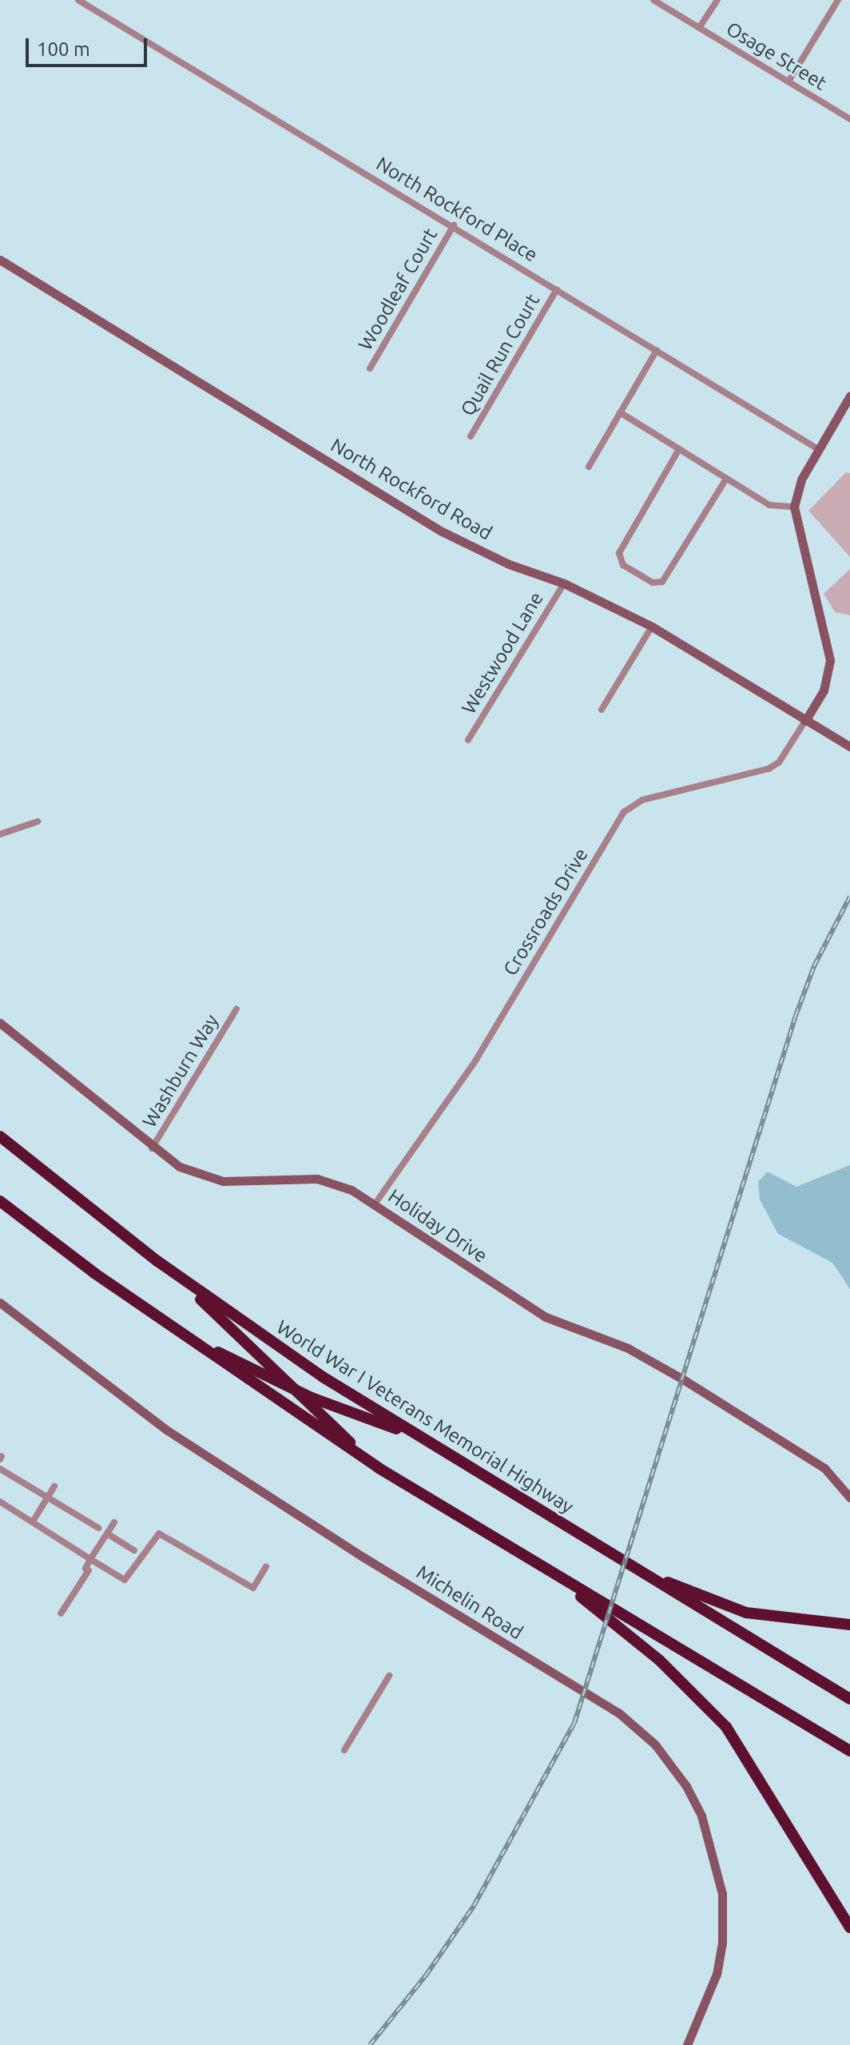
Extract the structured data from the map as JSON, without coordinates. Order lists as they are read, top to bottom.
{
  "streets": {
    "highway": ["World War I Veterans Memorial Highway"],
    "street": [
      "Osage Street",
      "North Rockford Place",
      "Woodleaf Court",
      "Quail Run Court",
      "North Rockford Road",
      "Westwood Lane",
      "Crossroads Drive",
      "Washburn Way",
      "Holiday Drive",
      "Michelin Road"
    ]
  },
  "crossings": [
    ["North Rockford Place", "Woodleaf Court"],
    ["North Rockford Place", "Quail Run Court"],
    ["North Rockford Road", "Westwood Lane"],
    ["North Rockford Road", "Crossroads Drive"],
    ["Crossroads Drive", "Holiday Drive"],
    ["Washburn Way", "Holiday Drive"]
  ],
  "scale_bar": "100 m"
}
